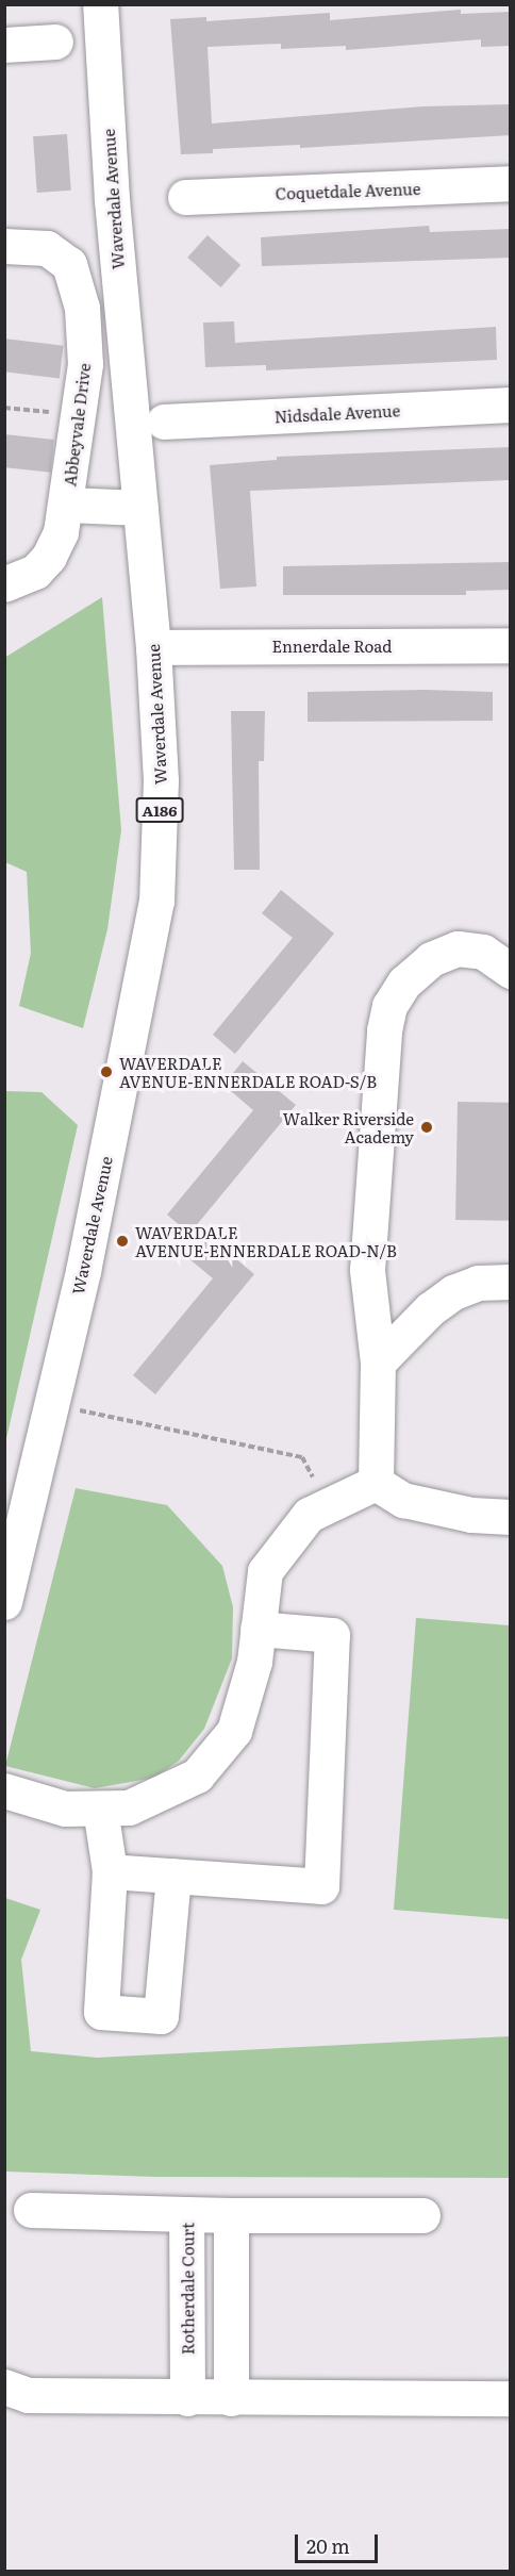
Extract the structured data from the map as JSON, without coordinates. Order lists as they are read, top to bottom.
{
  "streets": {
    "street": [
      "Coquetdale Avenue",
      "Waverdale Avenue",
      "Nidsdale Avenue",
      "Abbeyvale Drive",
      "Ennerdale Road",
      "A186",
      "Rotherdale Court"
    ]
  },
  "crossings": [
    ["Waverdale Avenue", "Abbeyvale Drive"],
    ["Waverdale Avenue", "Ennerdale Road"]
  ],
  "places": ["WAVERDALE AVENUE-ENNERDALE ROAD-S/B", "Walker Riverside Academy", "WAVERDALE AVENUE-ENNERDALE ROAD-N/B"],
  "scale_bar": "20 m"
}
